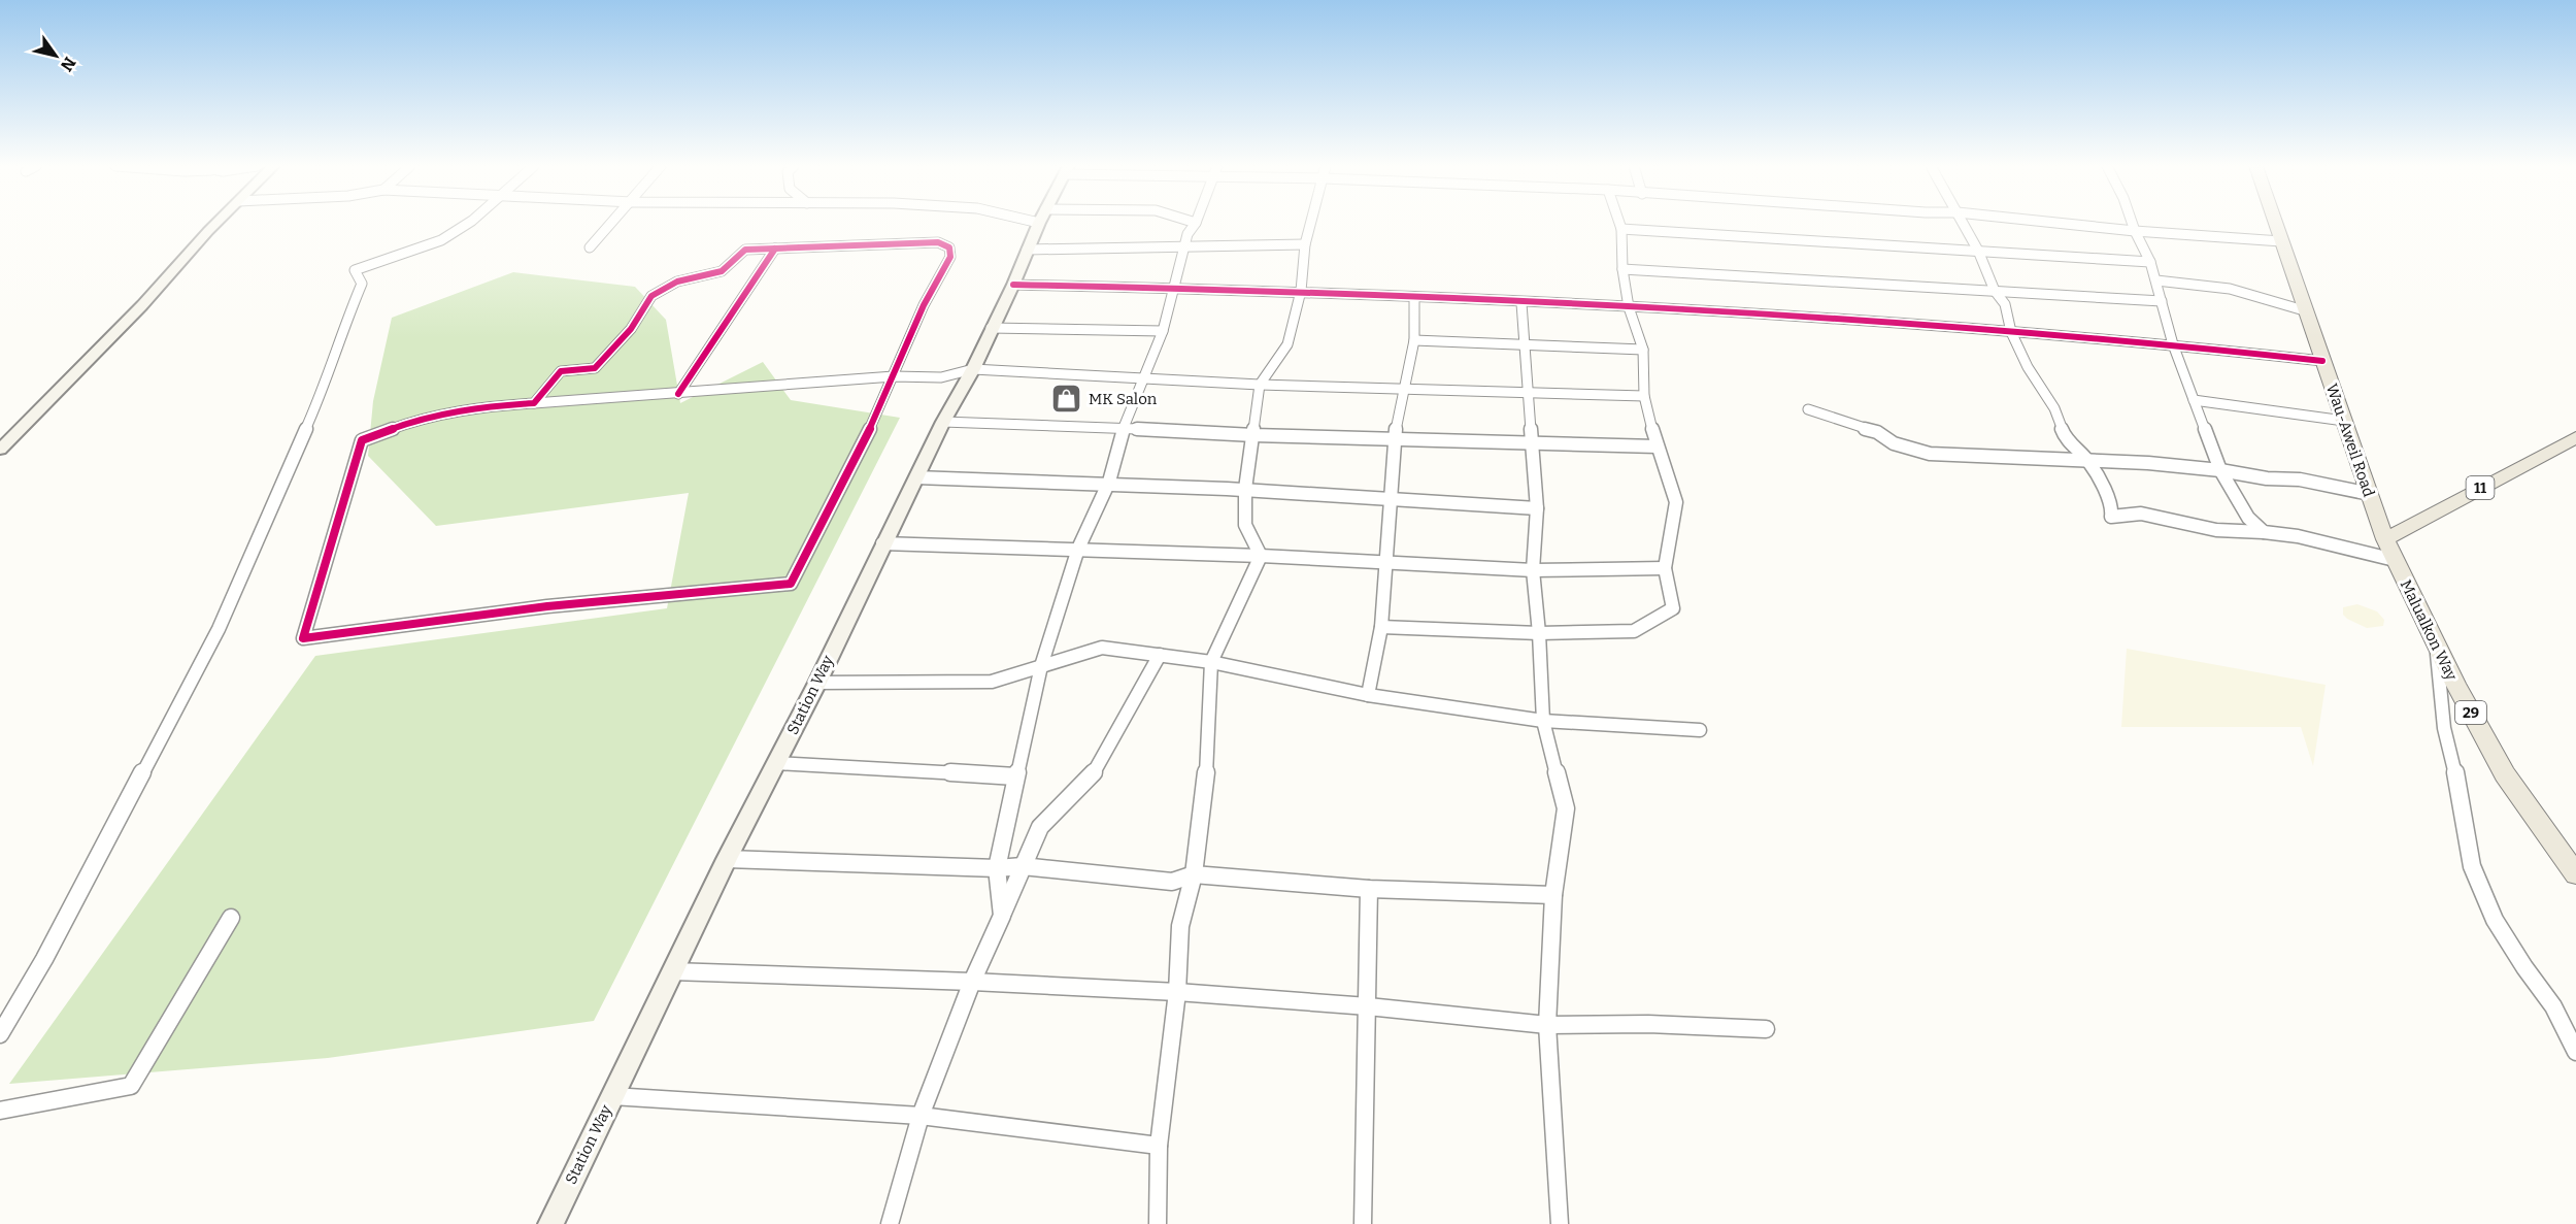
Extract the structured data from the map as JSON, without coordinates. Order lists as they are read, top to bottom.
{
  "streets": {
    "main road": [
      "Wau-Aweil Road",
      "11",
      "Malualkon Way",
      "Station Way",
      "29"
    ]
  },
  "crossings": [
    ["Wau-Aweil Road", "11"],
    ["Wau-Aweil Road", "Malualkon Way"],
    ["11", "Malualkon Way"]
  ],
  "places": {
    "shop": ["MK Salon"]
  },
  "north": "bottom right"
}
